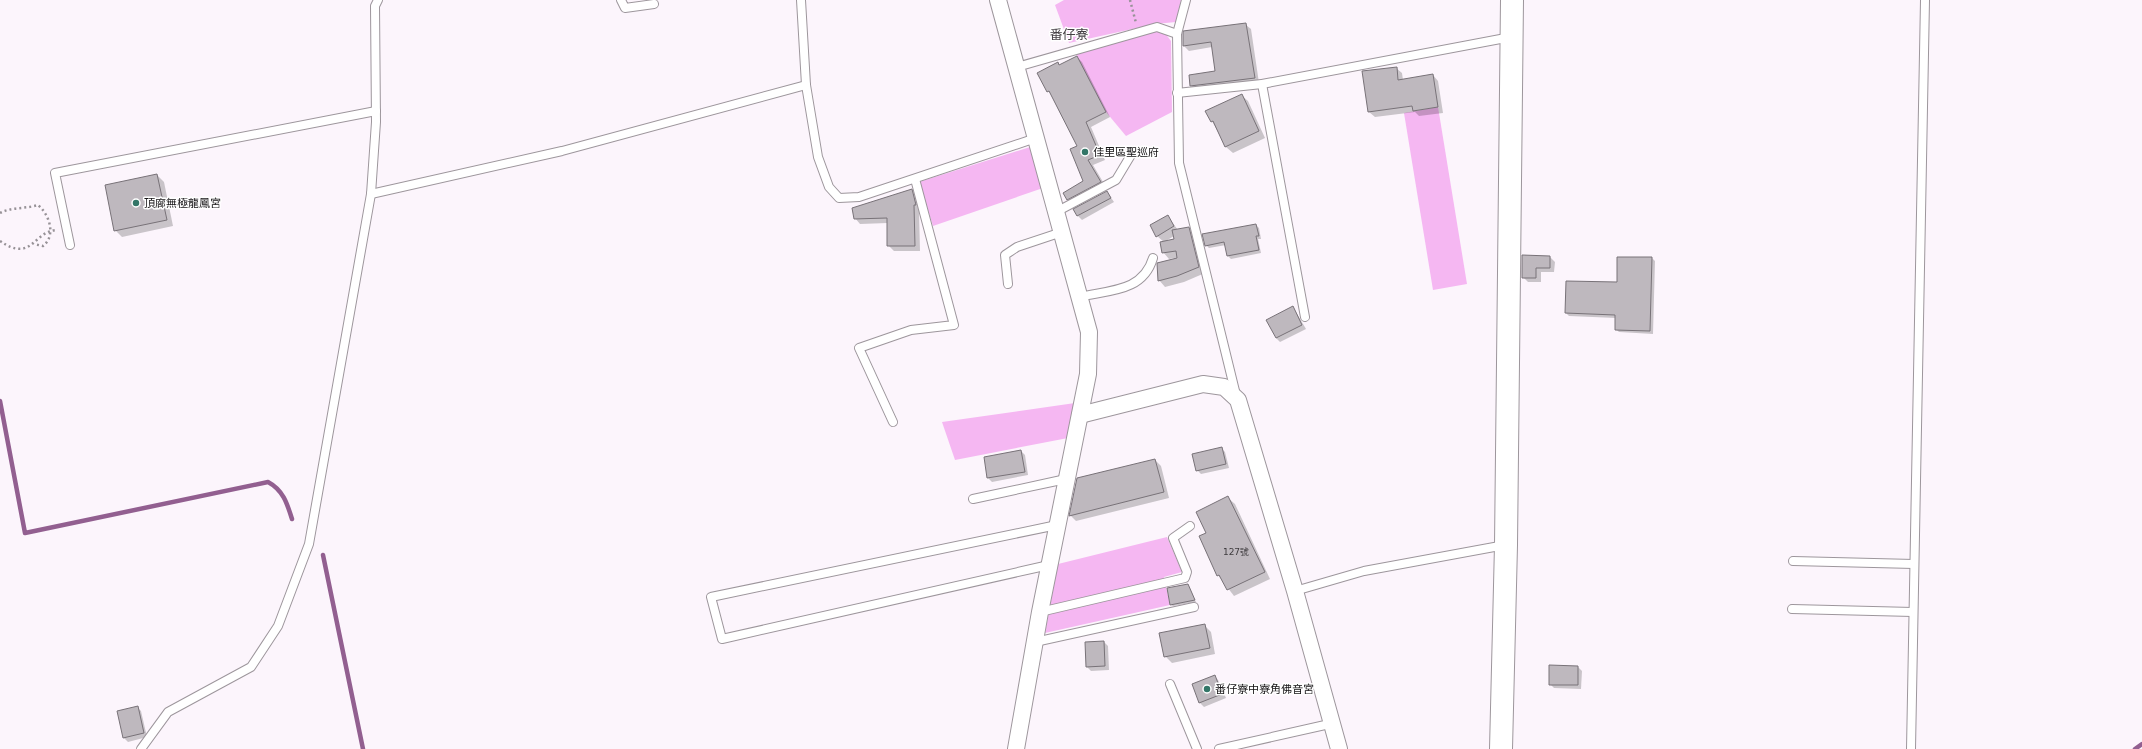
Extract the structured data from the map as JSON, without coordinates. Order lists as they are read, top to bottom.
{
  "districts": ["番仔寮"],
  "places": ["佳里區聖巡府", "頂廍無極龍鳳宮", "番仔寮中寮角佛音宮"],
  "house_numbers": ["127號"]
}
